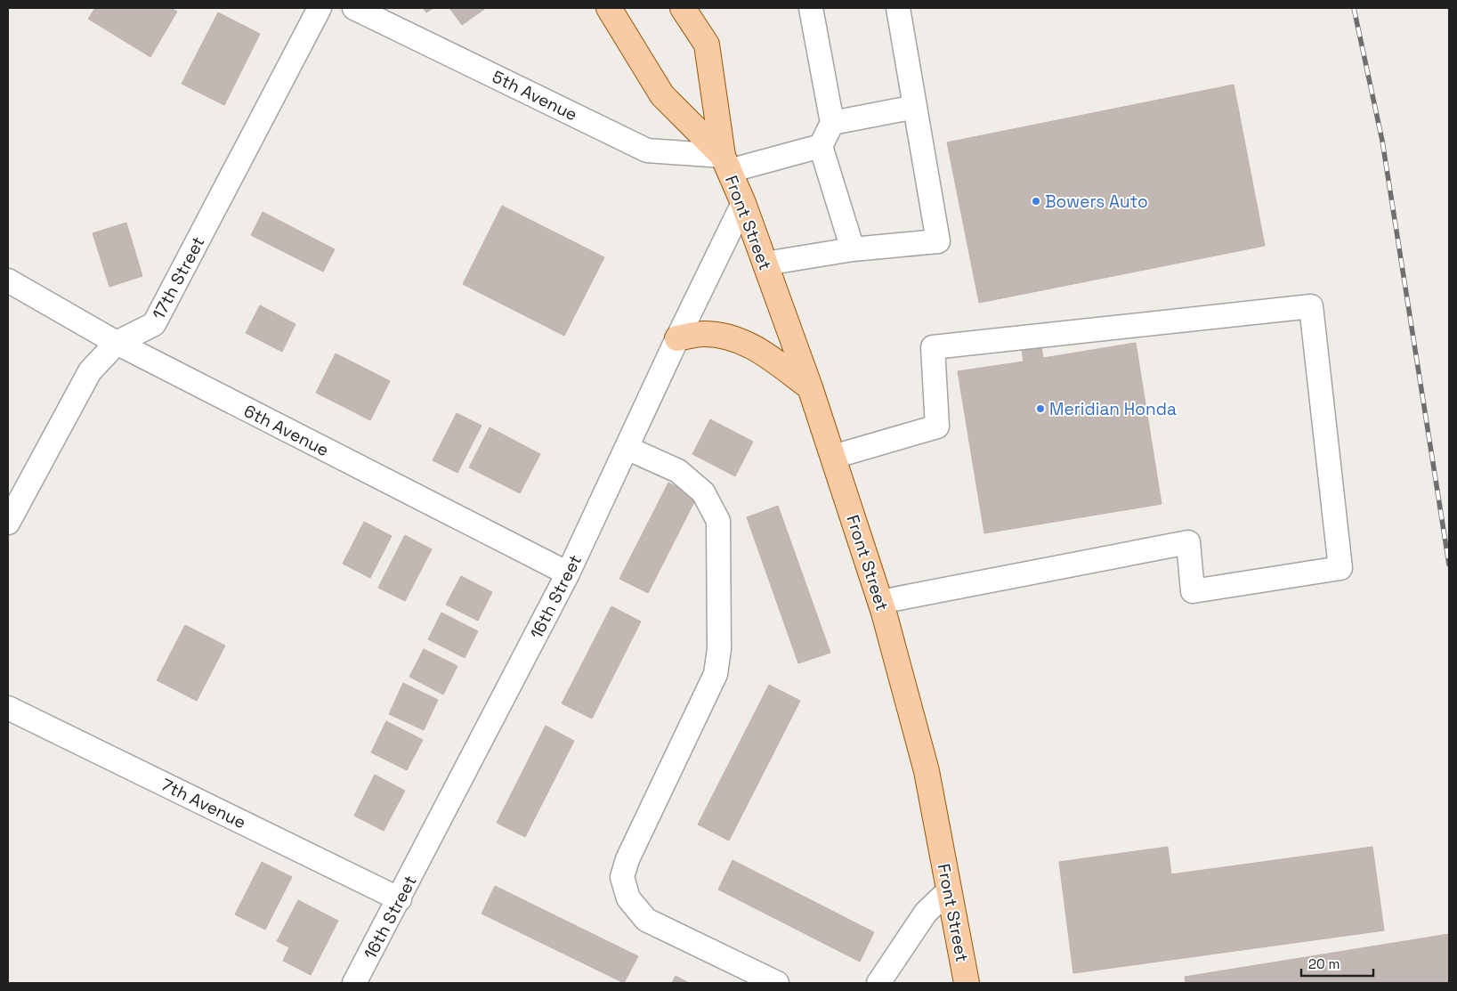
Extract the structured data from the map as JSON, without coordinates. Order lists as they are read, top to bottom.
{
  "streets": {
    "main road": ["Front Street"],
    "street": [
      "5th Avenue",
      "17th Street",
      "6th Avenue",
      "16th Street",
      "7th Avenue"
    ]
  },
  "crossings": [
    ["5th Avenue", "Front Street"],
    ["Front Street", "16th Street"],
    ["17th Street", "6th Avenue"],
    ["6th Avenue", "16th Street"],
    ["16th Street", "7th Avenue"]
  ],
  "places": ["Bowers Auto", "Meridian Honda"],
  "scale_bar": "20 m"
}
